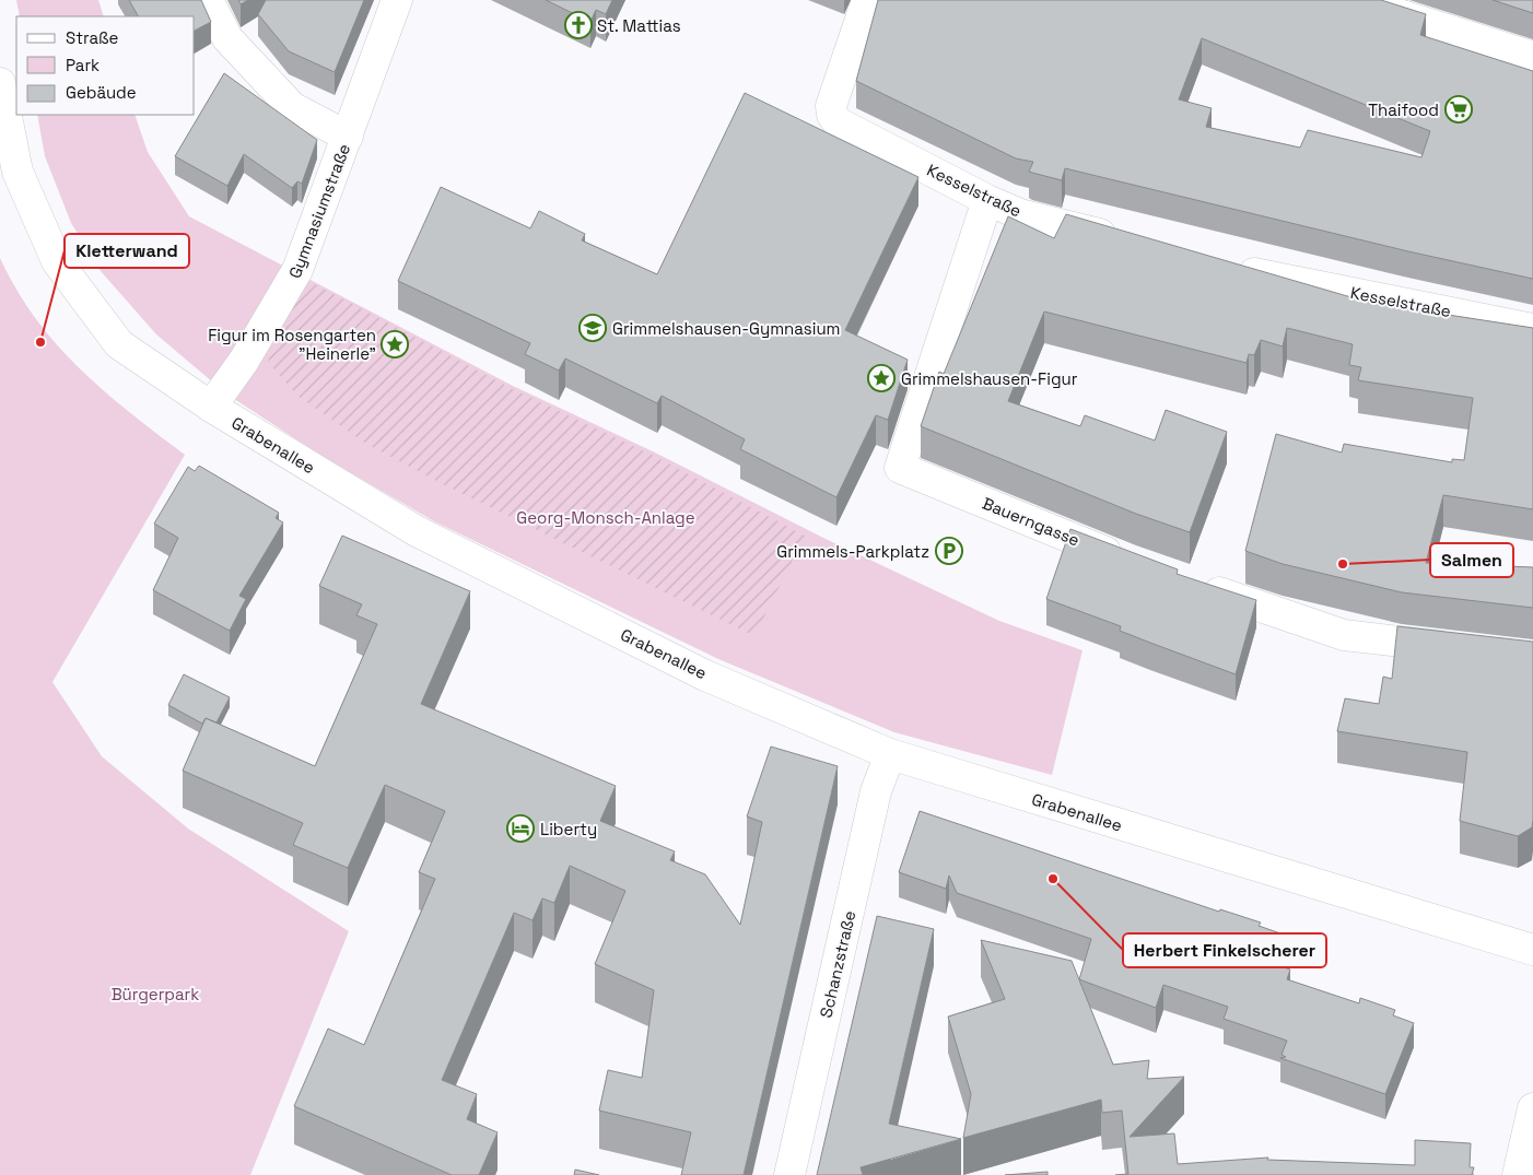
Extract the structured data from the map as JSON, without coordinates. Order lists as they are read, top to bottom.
{
  "streets": {
    "street": [
      "Kesselstraße",
      "Gymnasiumstraße",
      "Grabenallee",
      "Bauerngasse",
      "Schanzstraße"
    ]
  },
  "crossings": [
    ["Kesselstraße", "Bauerngasse"],
    ["Gymnasiumstraße", "Grabenallee"],
    ["Grabenallee", "Schanzstraße"]
  ],
  "parks": ["Georg-Monsch-Anlage", "Bürgerpark"],
  "places": {
    "church": ["St. Mattias"],
    "supermarket": ["Thaifood"],
    "school or university": ["Grimmelshausen-Gymnasium"],
    "other": ["Kletterwand", "Salmen", "Herbert Finkelscherer"],
    "place": ["Figur im Rosengarten \"Heinerle\"", "Grimmelshausen-Figur"],
    "parking": ["Grimmels-Parkplatz"],
    "hotel": ["Liberty"]
  },
  "legend": ["Straße", "Park", "Gebäude"]
}
